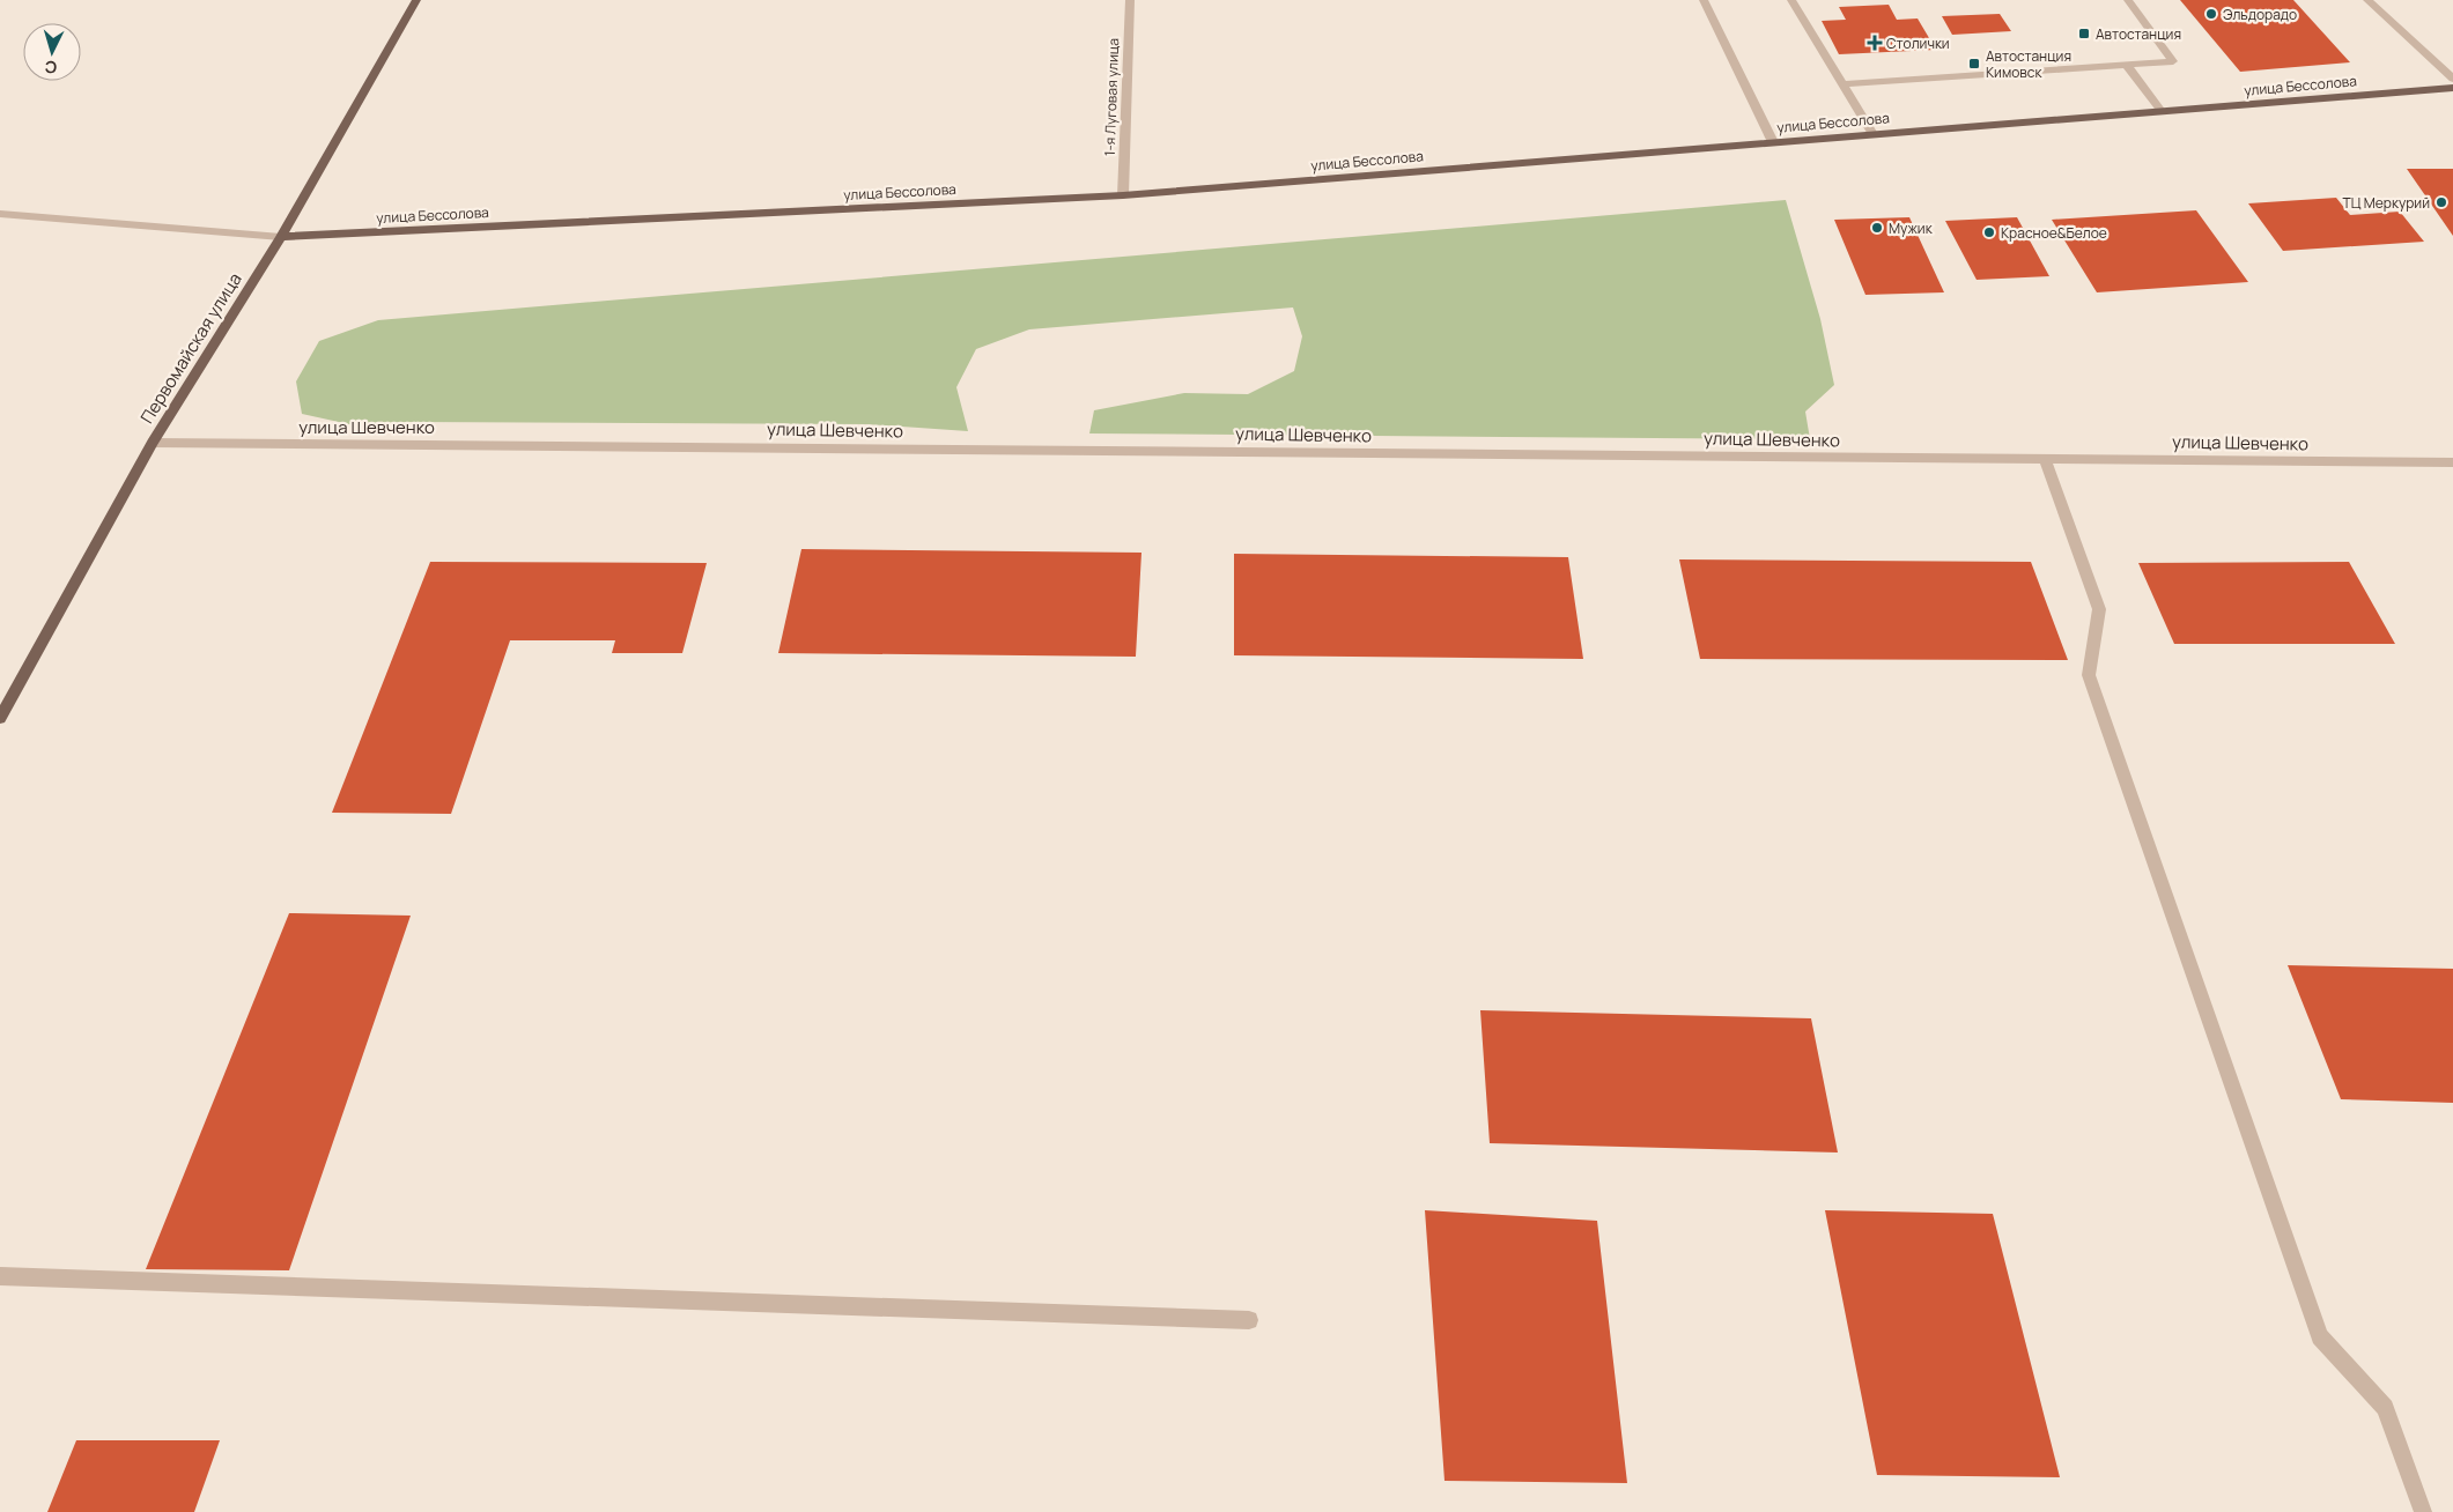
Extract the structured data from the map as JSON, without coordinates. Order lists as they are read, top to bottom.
{
  "streets": {
    "main road": ["улица Бессолова", "Первомайская улица"],
    "street": ["1-я Луговая улица", "улица Шевченко"]
  },
  "crossings": [
    ["улица Бессолова", "1-я Луговая улица"],
    ["улица Бессолова", "Первомайская улица"],
    ["Первомайская улица", "улица Шевченко"]
  ],
  "places": {
    "other": [
      "Эльдорадо",
      "ТЦ Меркурий",
      "Мужик",
      "Красное&Белое"
    ],
    "transit": ["Автостанция", "Автостанция Кимовск"],
    "health": ["Столички"]
  },
  "north": "bottom"
}
